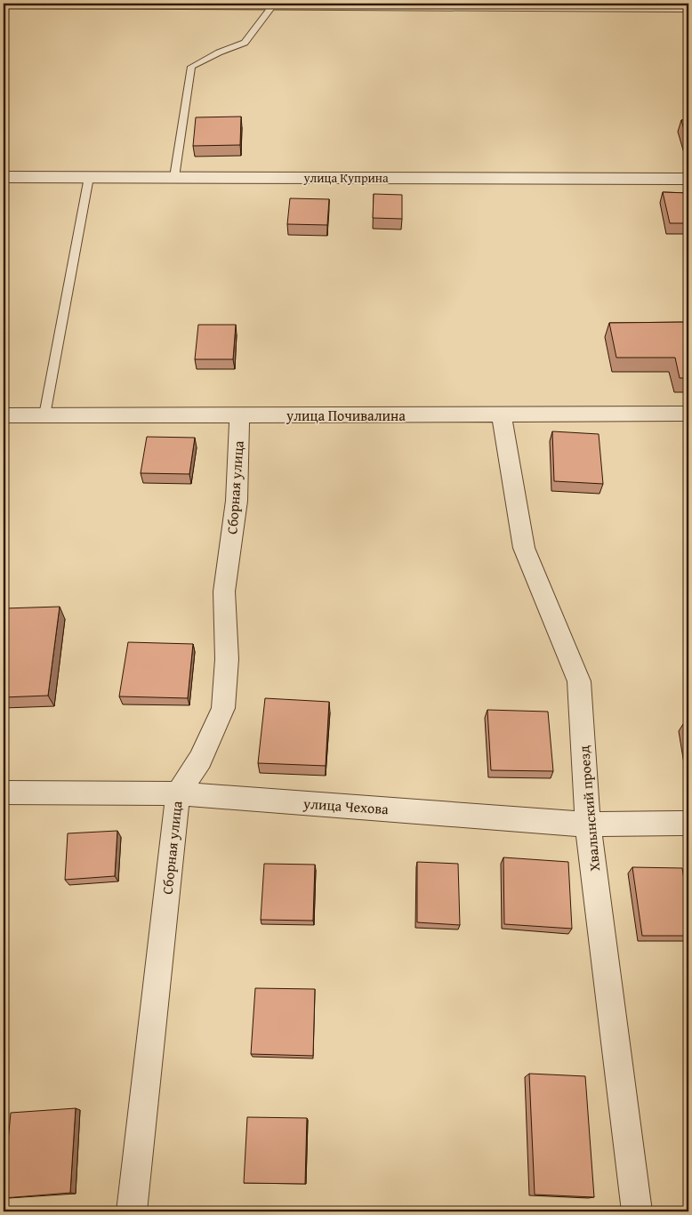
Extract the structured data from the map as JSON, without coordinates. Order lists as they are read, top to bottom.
{
  "streets": {
    "street": [
      "улица Куприна",
      "улица Почивалина",
      "Сборная улица",
      "улица Чехова",
      "Хвалынский проезд"
    ]
  },
  "crossings": [
    ["улица Почивалина", "Сборная улица"],
    ["улица Почивалина", "Хвалынский проезд"],
    ["Сборная улица", "улица Чехова"],
    ["улица Чехова", "Хвалынский проезд"]
  ]
}
